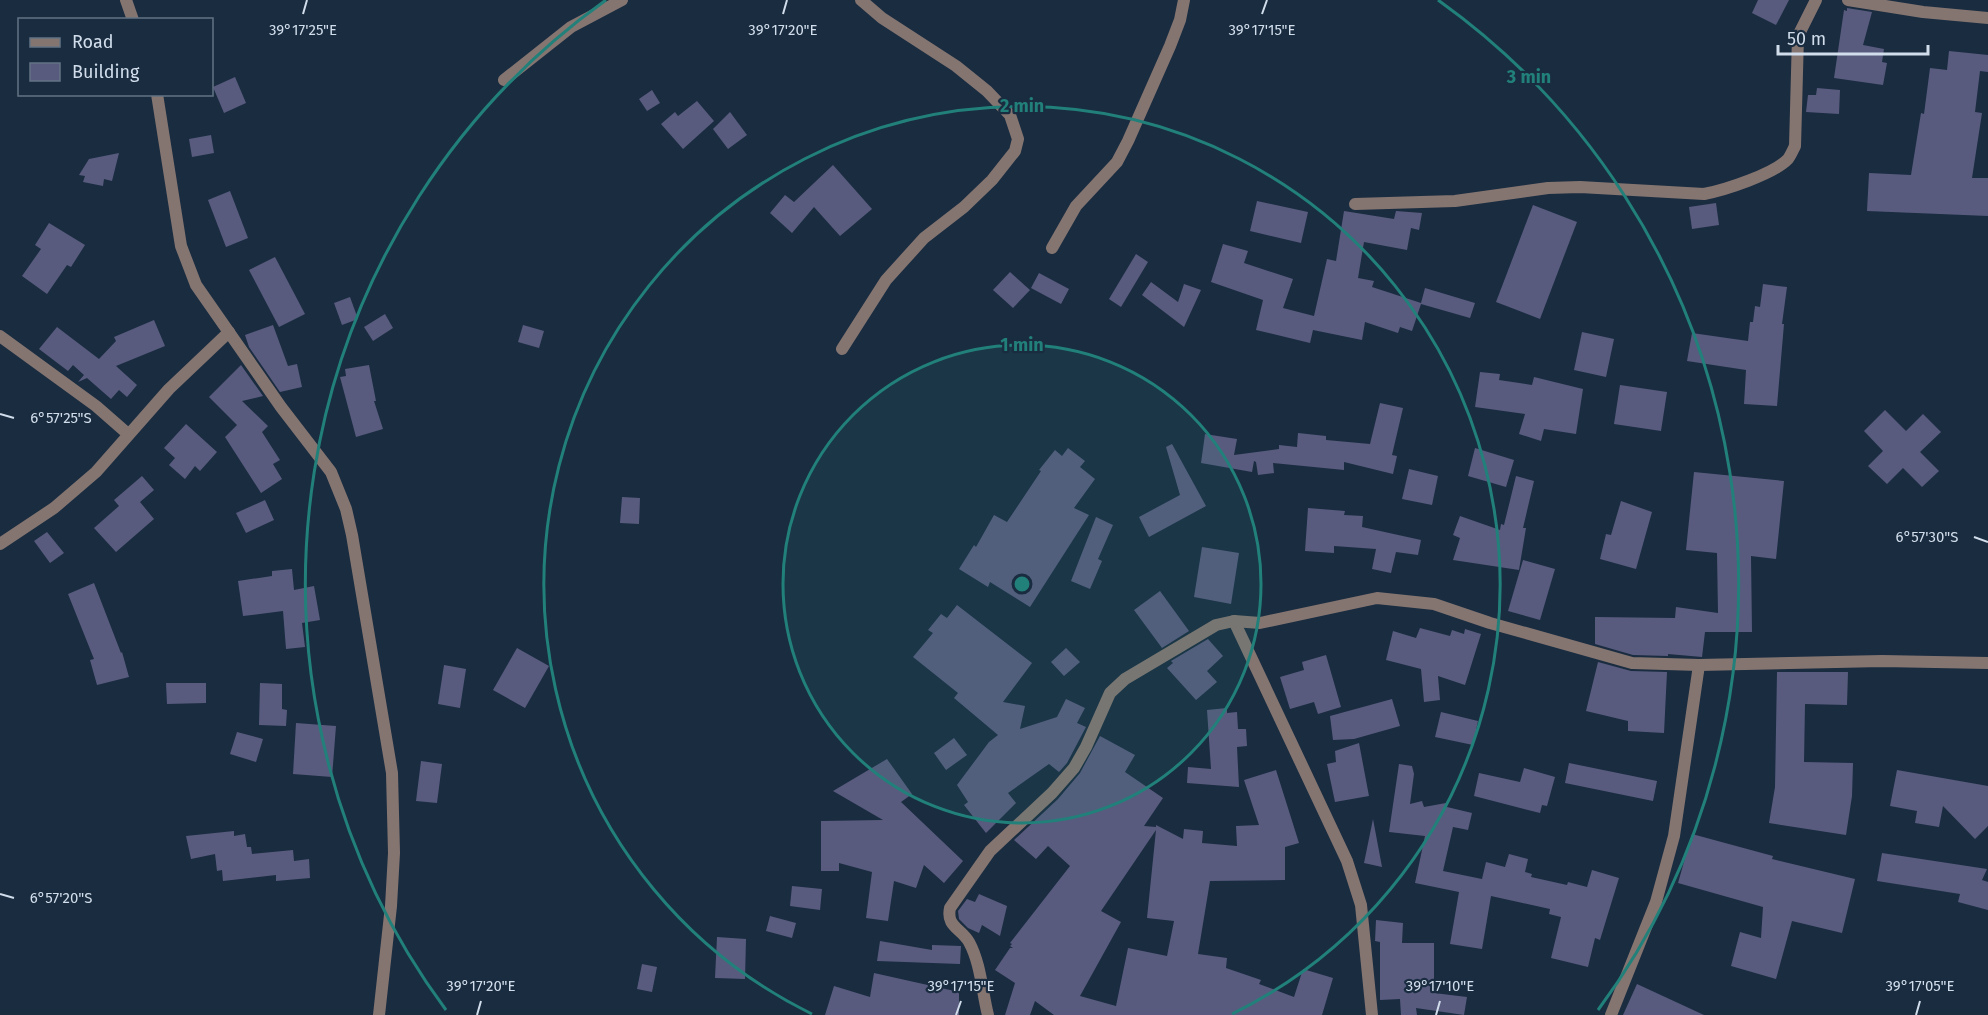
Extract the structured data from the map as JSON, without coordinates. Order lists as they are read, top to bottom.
{
  "legend": ["Road", "Building"],
  "scale_bar": "50 m",
  "coordinates": [
    "39°17'25\"E",
    "39°17'20\"E",
    "39°17'15\"E",
    "6°57'25\"S",
    "6°57'30\"S",
    "6°57'20\"S",
    "39°17'10\"E",
    "39°17'05\"E"
  ],
  "rings": ["3 min", "2 min", "1 min"]
}
